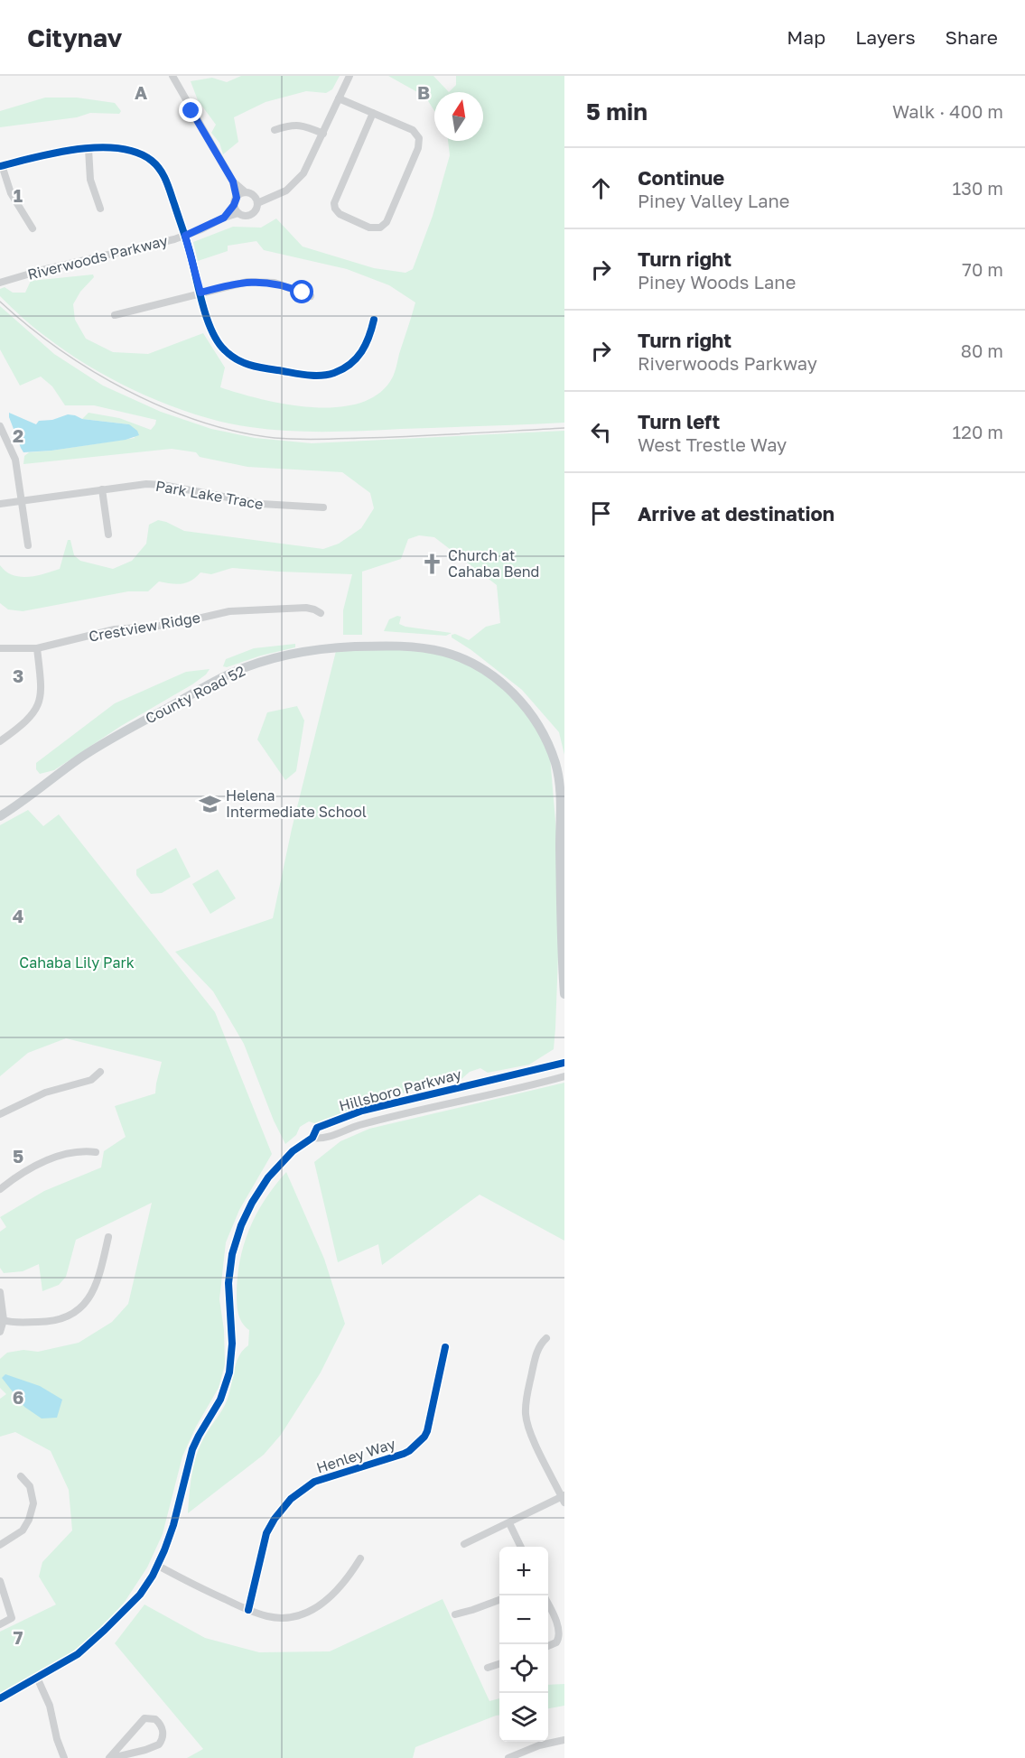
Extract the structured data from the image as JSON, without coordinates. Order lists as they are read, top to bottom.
{
  "streets": {
    "main road": ["County Road 52"],
    "street": [
      "Riverwoods Parkway",
      "Park Lake Trace",
      "Crestview Ridge",
      "Hillsboro Parkway",
      "Henley Way"
    ]
  },
  "parks": ["Cahaba Lily Park"],
  "places": {
    "church": ["Church at Cahaba Bend"],
    "school or university": ["Helena Intermediate School"]
  },
  "north": "top",
  "page": {
    "header": "Citynav",
    "nav": ["Map", "Layers", "Share"],
    "heading": ["5 min", "Walk · 400 m"],
    "list": [
      ["Continue", "Piney Valley Lane", "130 m"],
      ["Turn right", "Piney Woods Lane", "70 m"],
      ["Turn right", "Riverwoods Parkway", "80 m"],
      ["Turn left", "West Trestle Way", "120 m"],
      "Arrive at destination"
    ],
    "map_buttons": ["+", "−"]
  },
  "grid": {
    "columns": ["A", "B"],
    "rows": [
      "1",
      "2",
      "3",
      "4",
      "5",
      "6",
      "7"
    ]
  }
}
